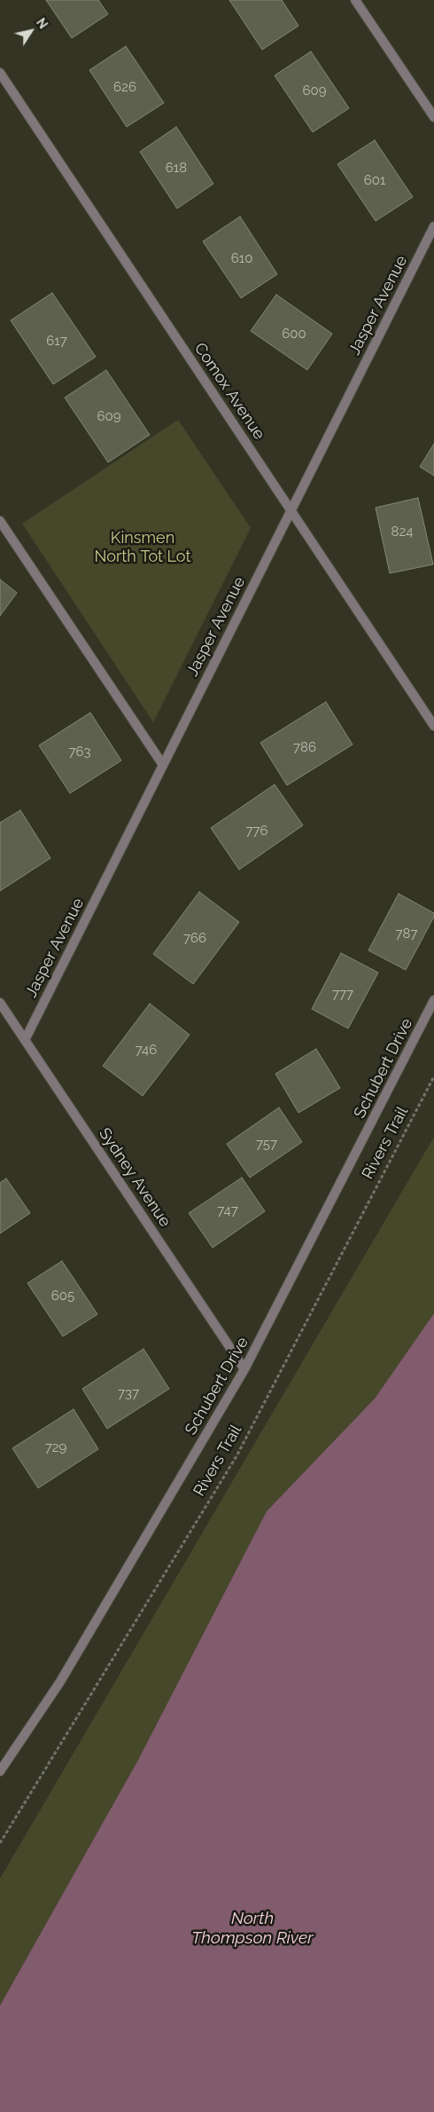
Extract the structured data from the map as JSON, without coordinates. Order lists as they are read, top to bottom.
{
  "streets": {
    "street": [
      "Jasper Avenue",
      "Comox Avenue",
      "Schubert Drive",
      "Sydney Avenue"
    ],
    "path": ["Rivers Trail"]
  },
  "crossings": [
    ["Jasper Avenue", "Comox Avenue"],
    ["Jasper Avenue", "Sydney Avenue"],
    ["Schubert Drive", "Sydney Avenue"]
  ],
  "water": ["North Thompson River"],
  "parks": ["Kinsmen North Tot Lot"],
  "house_numbers": [
    "626",
    "609",
    "618",
    "601",
    "610",
    "600",
    "617",
    "609",
    "824",
    "786",
    "763",
    "776",
    "787",
    "766",
    "777",
    "746",
    "757",
    "747",
    "605",
    "737",
    "729"
  ],
  "north": "top right"
}
